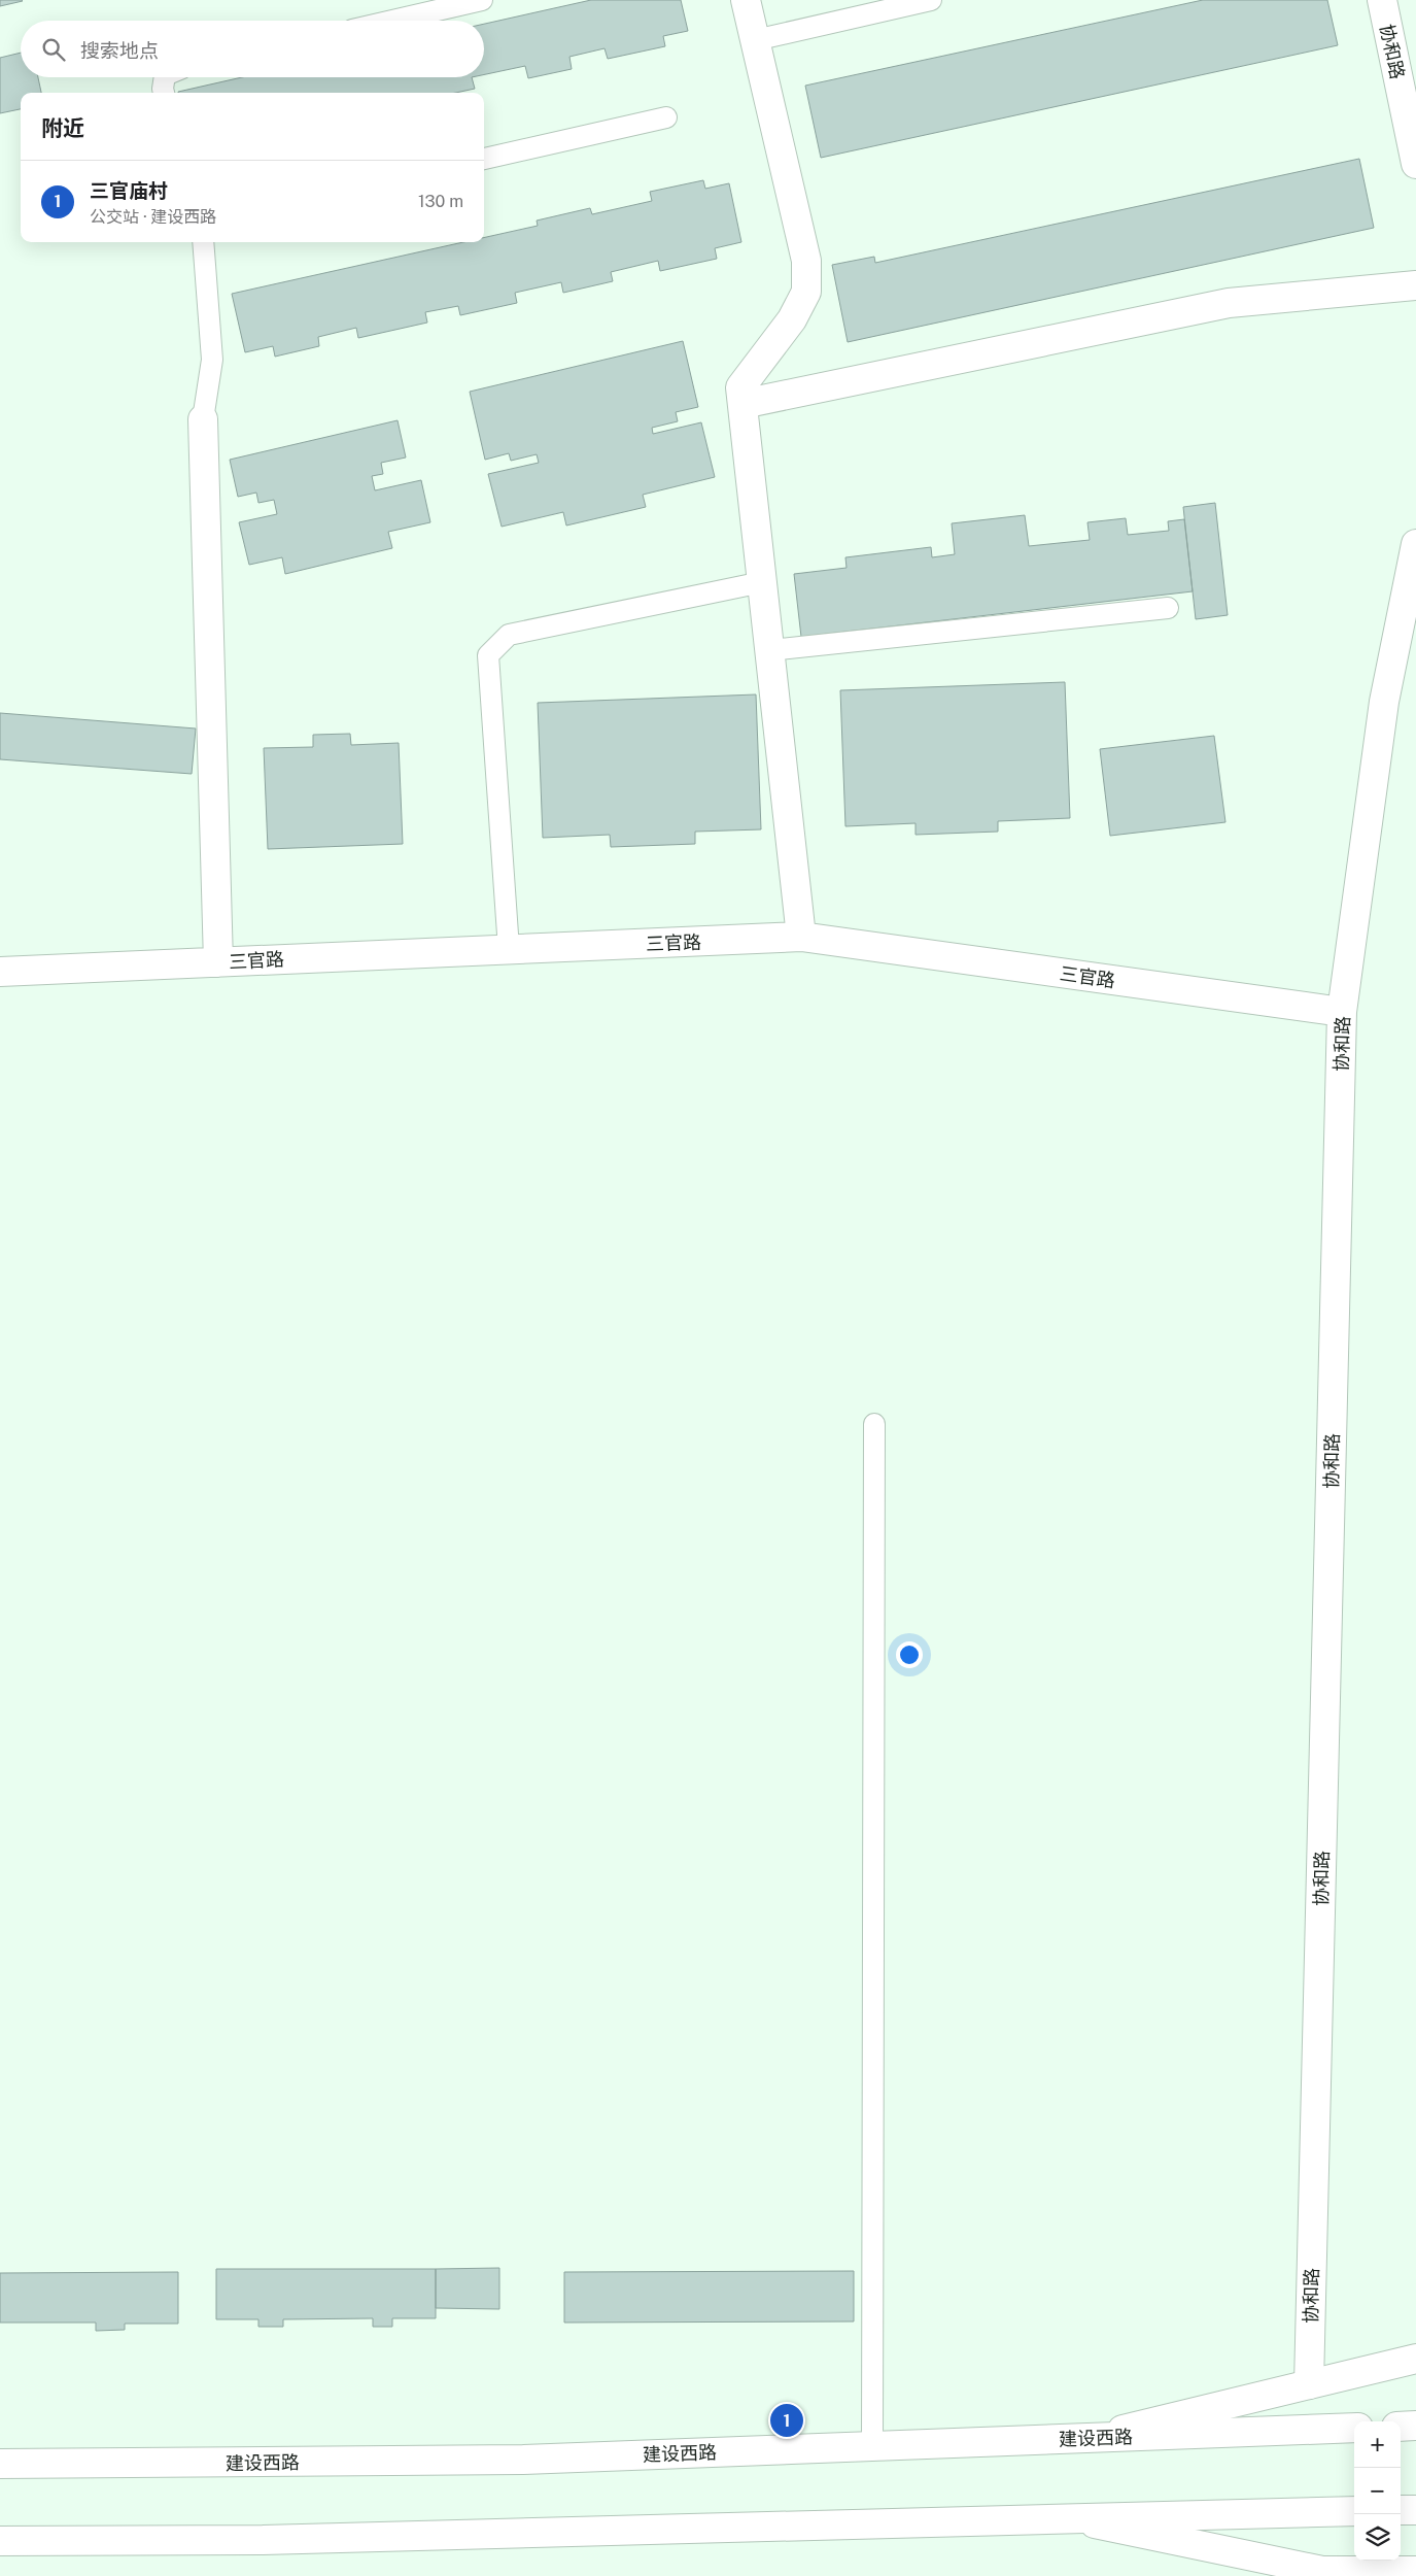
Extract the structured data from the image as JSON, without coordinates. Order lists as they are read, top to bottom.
{
  "streets": {
    "street": ["协和路", "三官路", "建设西路"]
  },
  "crossings": [
    ["协和路", "三官路"]
  ],
  "page": {
    "search": "搜索地点",
    "heading": "附近",
    "list": [
      {
        "mark": "1",
        "name": "三官庙村",
        "note": "公交站 · 建设西路",
        "value": "130 m"
      }
    ],
    "pins": "1",
    "map_buttons": ["+", "−"]
  }
}
